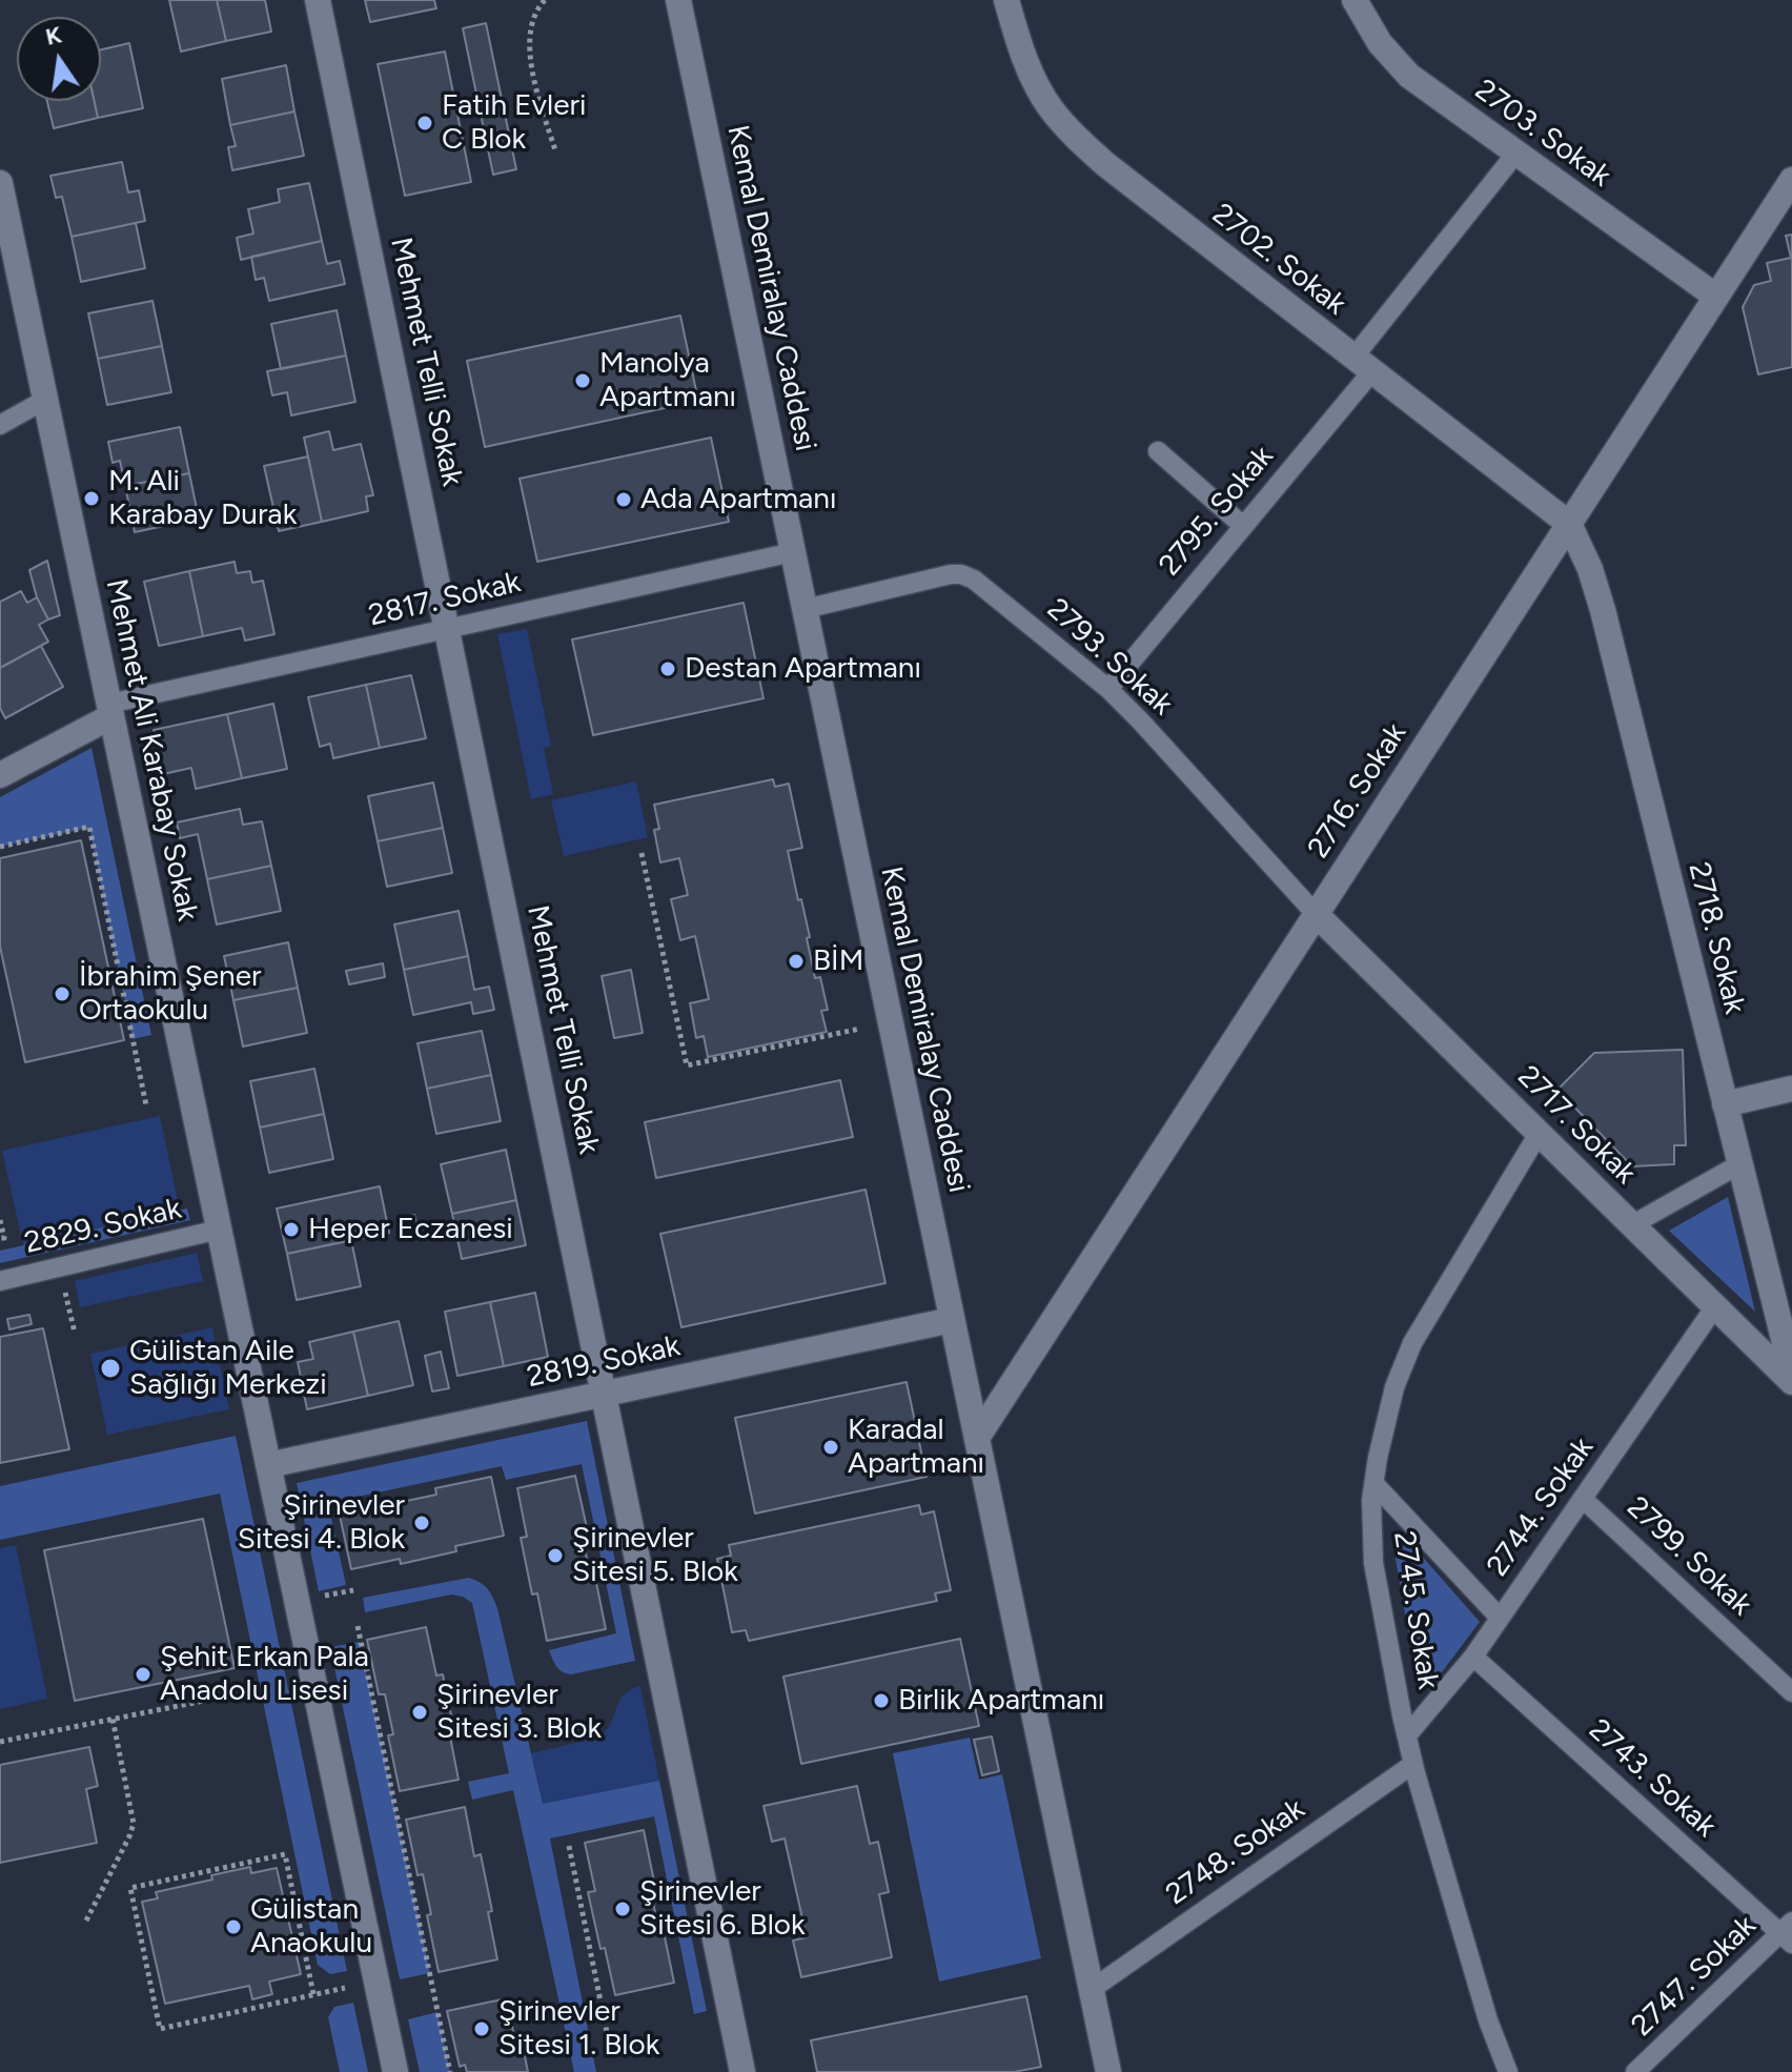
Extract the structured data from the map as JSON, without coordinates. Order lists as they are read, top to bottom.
{
  "streets": {
    "street": [
      "2703. Sokak",
      "2702. Sokak",
      "Kemal Demiralay Caddesi",
      "Mehmet Telli Sokak",
      "Mehmet Ali Karabay Sokak",
      "2716. Sokak",
      "2718. Sokak",
      "2717. Sokak",
      "2819. Sokak"
    ],
    "lane": [
      "2795. Sokak",
      "2817. Sokak",
      "2793. Sokak",
      "2829. Sokak",
      "2744. Sokak",
      "2799. Sokak",
      "2745. Sokak",
      "2743. Sokak",
      "2748. Sokak",
      "2747. Sokak"
    ]
  },
  "crossings": [
    ["2703. Sokak", "2795. Sokak"],
    ["2703. Sokak", "2716. Sokak"],
    ["2702. Sokak", "2795. Sokak"],
    ["2702. Sokak", "2716. Sokak"],
    ["2702. Sokak", "2718. Sokak"],
    ["Kemal Demiralay Caddesi", "2817. Sokak"],
    ["Kemal Demiralay Caddesi", "2793. Sokak"],
    ["Kemal Demiralay Caddesi", "2716. Sokak"],
    ["Kemal Demiralay Caddesi", "2819. Sokak"],
    ["Kemal Demiralay Caddesi", "2748. Sokak"],
    ["Mehmet Telli Sokak", "2817. Sokak"],
    ["Mehmet Telli Sokak", "2819. Sokak"],
    ["2795. Sokak", "2793. Sokak"],
    ["2817. Sokak", "Mehmet Ali Karabay Sokak"],
    ["2793. Sokak", "2716. Sokak"],
    ["2793. Sokak", "2717. Sokak"],
    ["Mehmet Ali Karabay Sokak", "2829. Sokak"],
    ["Mehmet Ali Karabay Sokak", "2819. Sokak"],
    ["2716. Sokak", "2718. Sokak"],
    ["2716. Sokak", "2717. Sokak"],
    ["2717. Sokak", "2744. Sokak"],
    ["2717. Sokak", "2745. Sokak"],
    ["2744. Sokak", "2799. Sokak"],
    ["2744. Sokak", "2745. Sokak"],
    ["2744. Sokak", "2743. Sokak"],
    ["2745. Sokak", "2748. Sokak"],
    ["2743. Sokak", "2747. Sokak"]
  ],
  "places": [
    "Fatih Evleri C Blok",
    "Manolya Apartmanı",
    "M. Ali Karabay Durak",
    "Ada Apartmanı",
    "Destan Apartmanı",
    "BİM",
    "İbrahim Şener Ortaokulu",
    "Heper Eczanesi",
    "Gülistan Aile Sağlığı Merkezi",
    "Karadal Apartmanı",
    "Şirinevler Sitesi 4. Blok",
    "Şirinevler Sitesi 5. Blok",
    "Şehit Erkan Pala Anadolu Lisesi",
    "Birlik Apartmanı",
    "Şirinevler Sitesi 3. Blok",
    "Şirinevler Sitesi 6. Blok",
    "Gülistan Anaokulu",
    "Şirinevler Sitesi 1. Blok"
  ],
  "north": "top"
}
